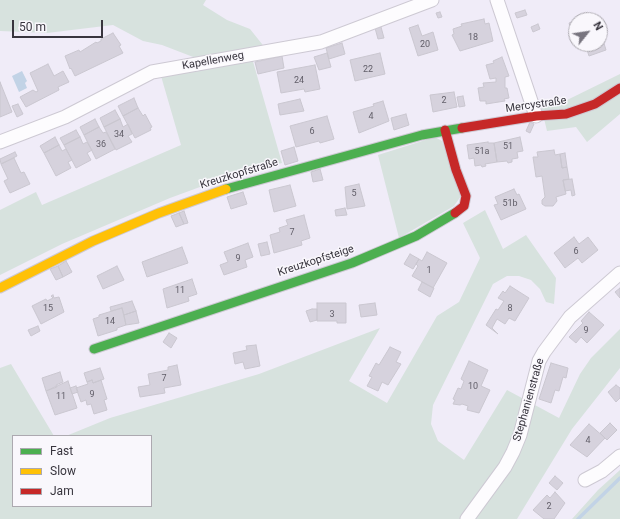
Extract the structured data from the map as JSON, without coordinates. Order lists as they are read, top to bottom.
{
  "streets": {
    "street": [
      "Kapellenweg",
      "Mercystraße",
      "Kreuzkopfstraße",
      "Kreuzkopfsteige",
      "Stephanienstraße"
    ]
  },
  "crossings": [
    ["Mercystraße", "Kreuzkopfstraße"],
    ["Kreuzkopfstraße", "Kreuzkopfsteige"]
  ],
  "house_numbers": [
    "18",
    "20",
    "22",
    "24",
    "2",
    "4",
    "6",
    "34",
    "36",
    "51",
    "51a",
    "5",
    "51b",
    "7",
    "6",
    "9",
    "1",
    "11",
    "15",
    "8",
    "3",
    "14",
    "9",
    "7",
    "10",
    "9",
    "11",
    "4",
    "2"
  ],
  "legend": ["Fast", "Slow", "Jam"],
  "scale_bar": "50 m",
  "north": "top right"
}
